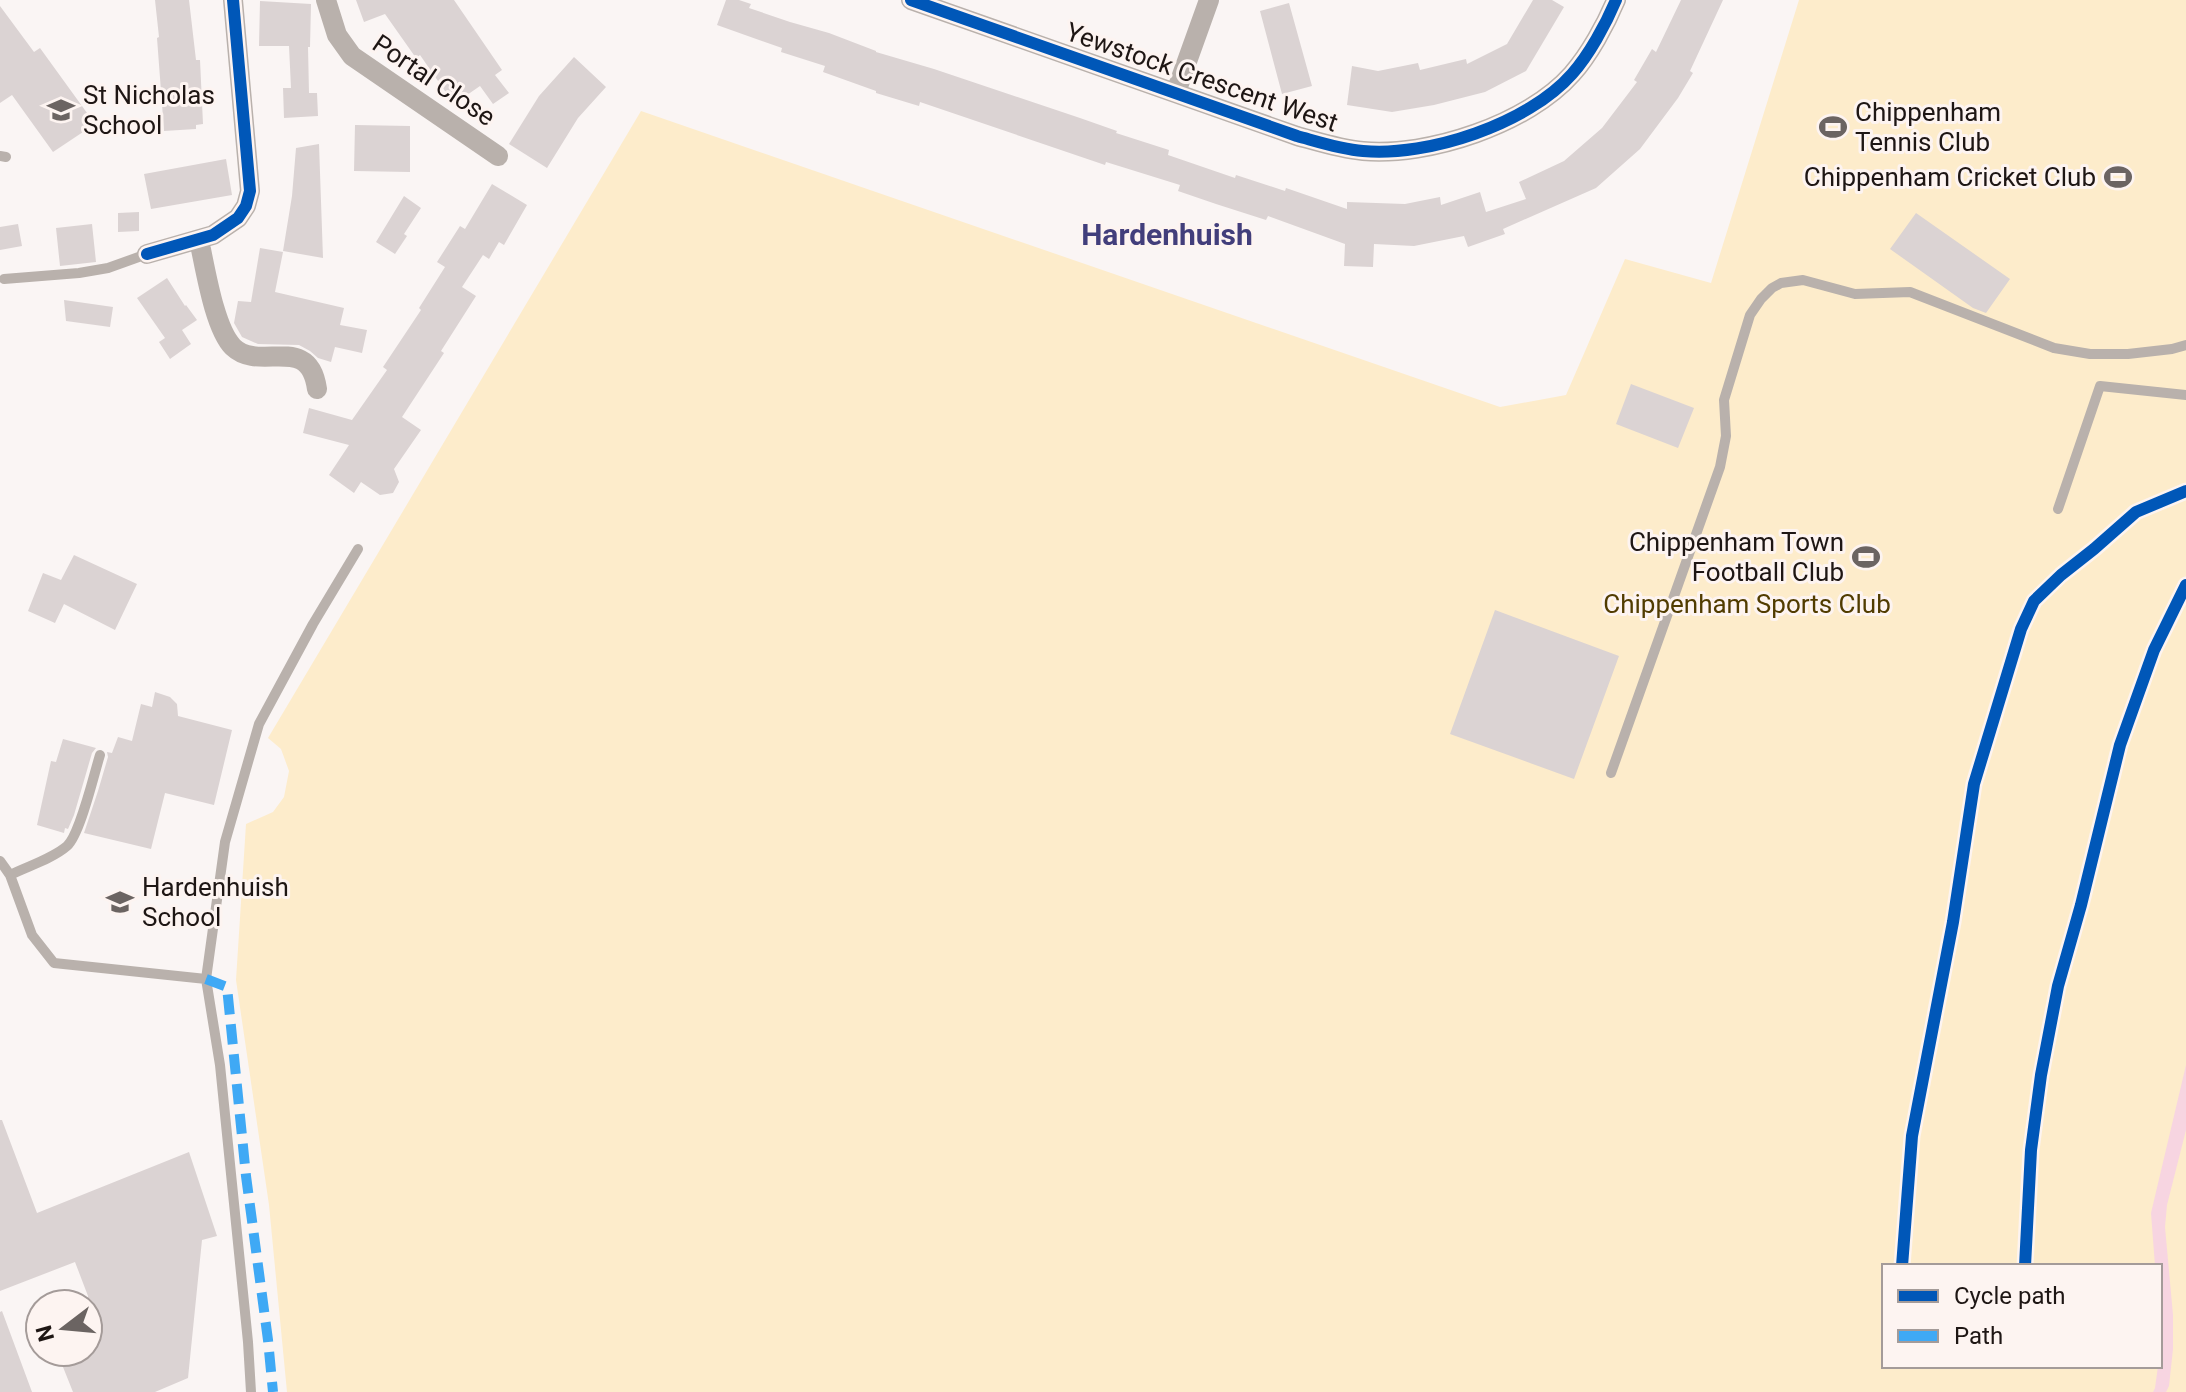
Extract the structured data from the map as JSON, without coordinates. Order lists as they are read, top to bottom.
{
  "streets": {
    "street": ["Yewstock Crescent West", "Portal Close"]
  },
  "districts": ["Hardenhuish"],
  "parks": ["Chippenham Sports Club"],
  "places": {
    "school or university": ["St Nicholas School", "Hardenhuish School"],
    "sports": ["Chippenham Tennis Club", "Chippenham Cricket Club", "Chippenham Town Football Club"]
  },
  "legend": ["Cycle path", "Path"],
  "north": "left"
}
